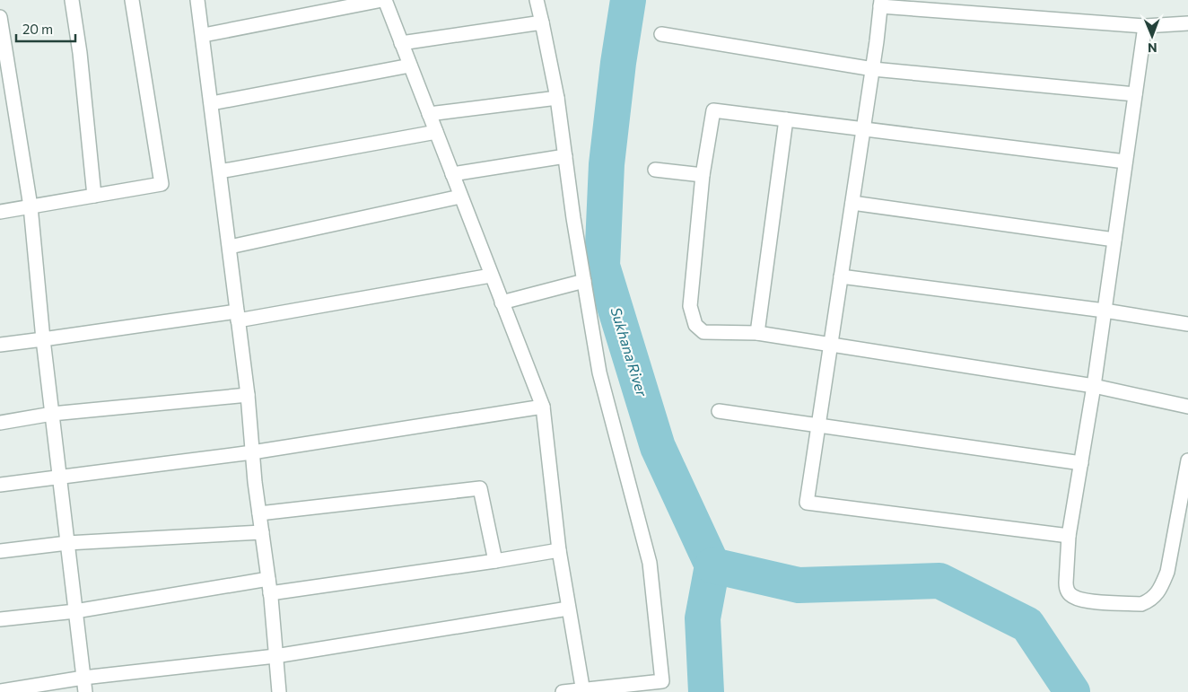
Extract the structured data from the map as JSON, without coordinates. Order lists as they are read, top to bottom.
{
  "water": ["Sukhana River"],
  "scale_bar": "20 m",
  "north": "bottom"
}
